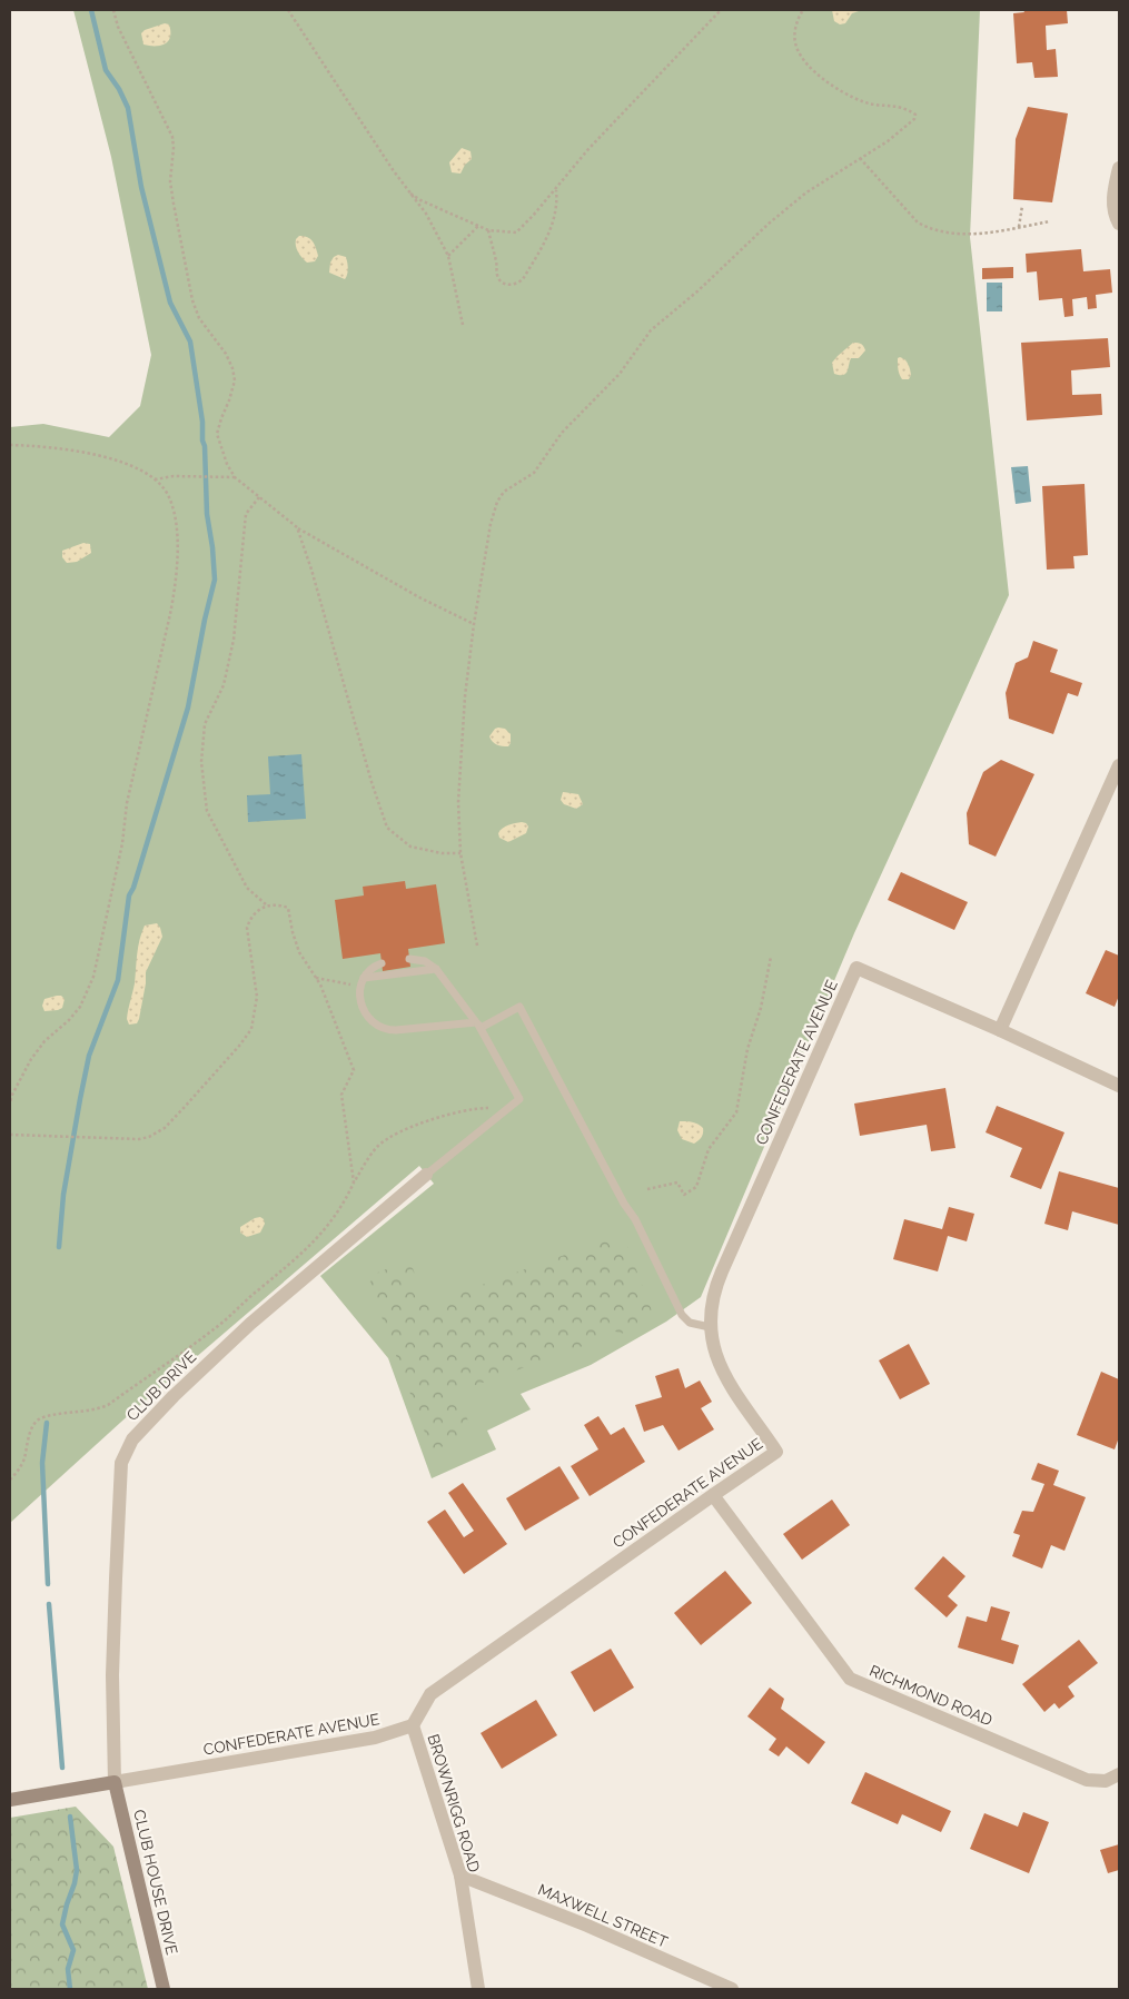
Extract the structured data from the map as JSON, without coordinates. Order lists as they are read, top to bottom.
{
  "streets": {
    "street": [
      "CONFEDERATE AVENUE",
      "CLUB DRIVE",
      "RICHMOND ROAD",
      "BROWNRIGG ROAD",
      "CLUB HOUSE DRIVE",
      "MAXWELL STREET"
    ]
  },
  "crossings": [
    ["CONFEDERATE AVENUE", "CLUB DRIVE"],
    ["CONFEDERATE AVENUE", "RICHMOND ROAD"],
    ["CONFEDERATE AVENUE", "BROWNRIGG ROAD"],
    ["CONFEDERATE AVENUE", "CLUB HOUSE DRIVE"],
    ["CLUB DRIVE", "CLUB HOUSE DRIVE"],
    ["BROWNRIGG ROAD", "MAXWELL STREET"]
  ]
}
